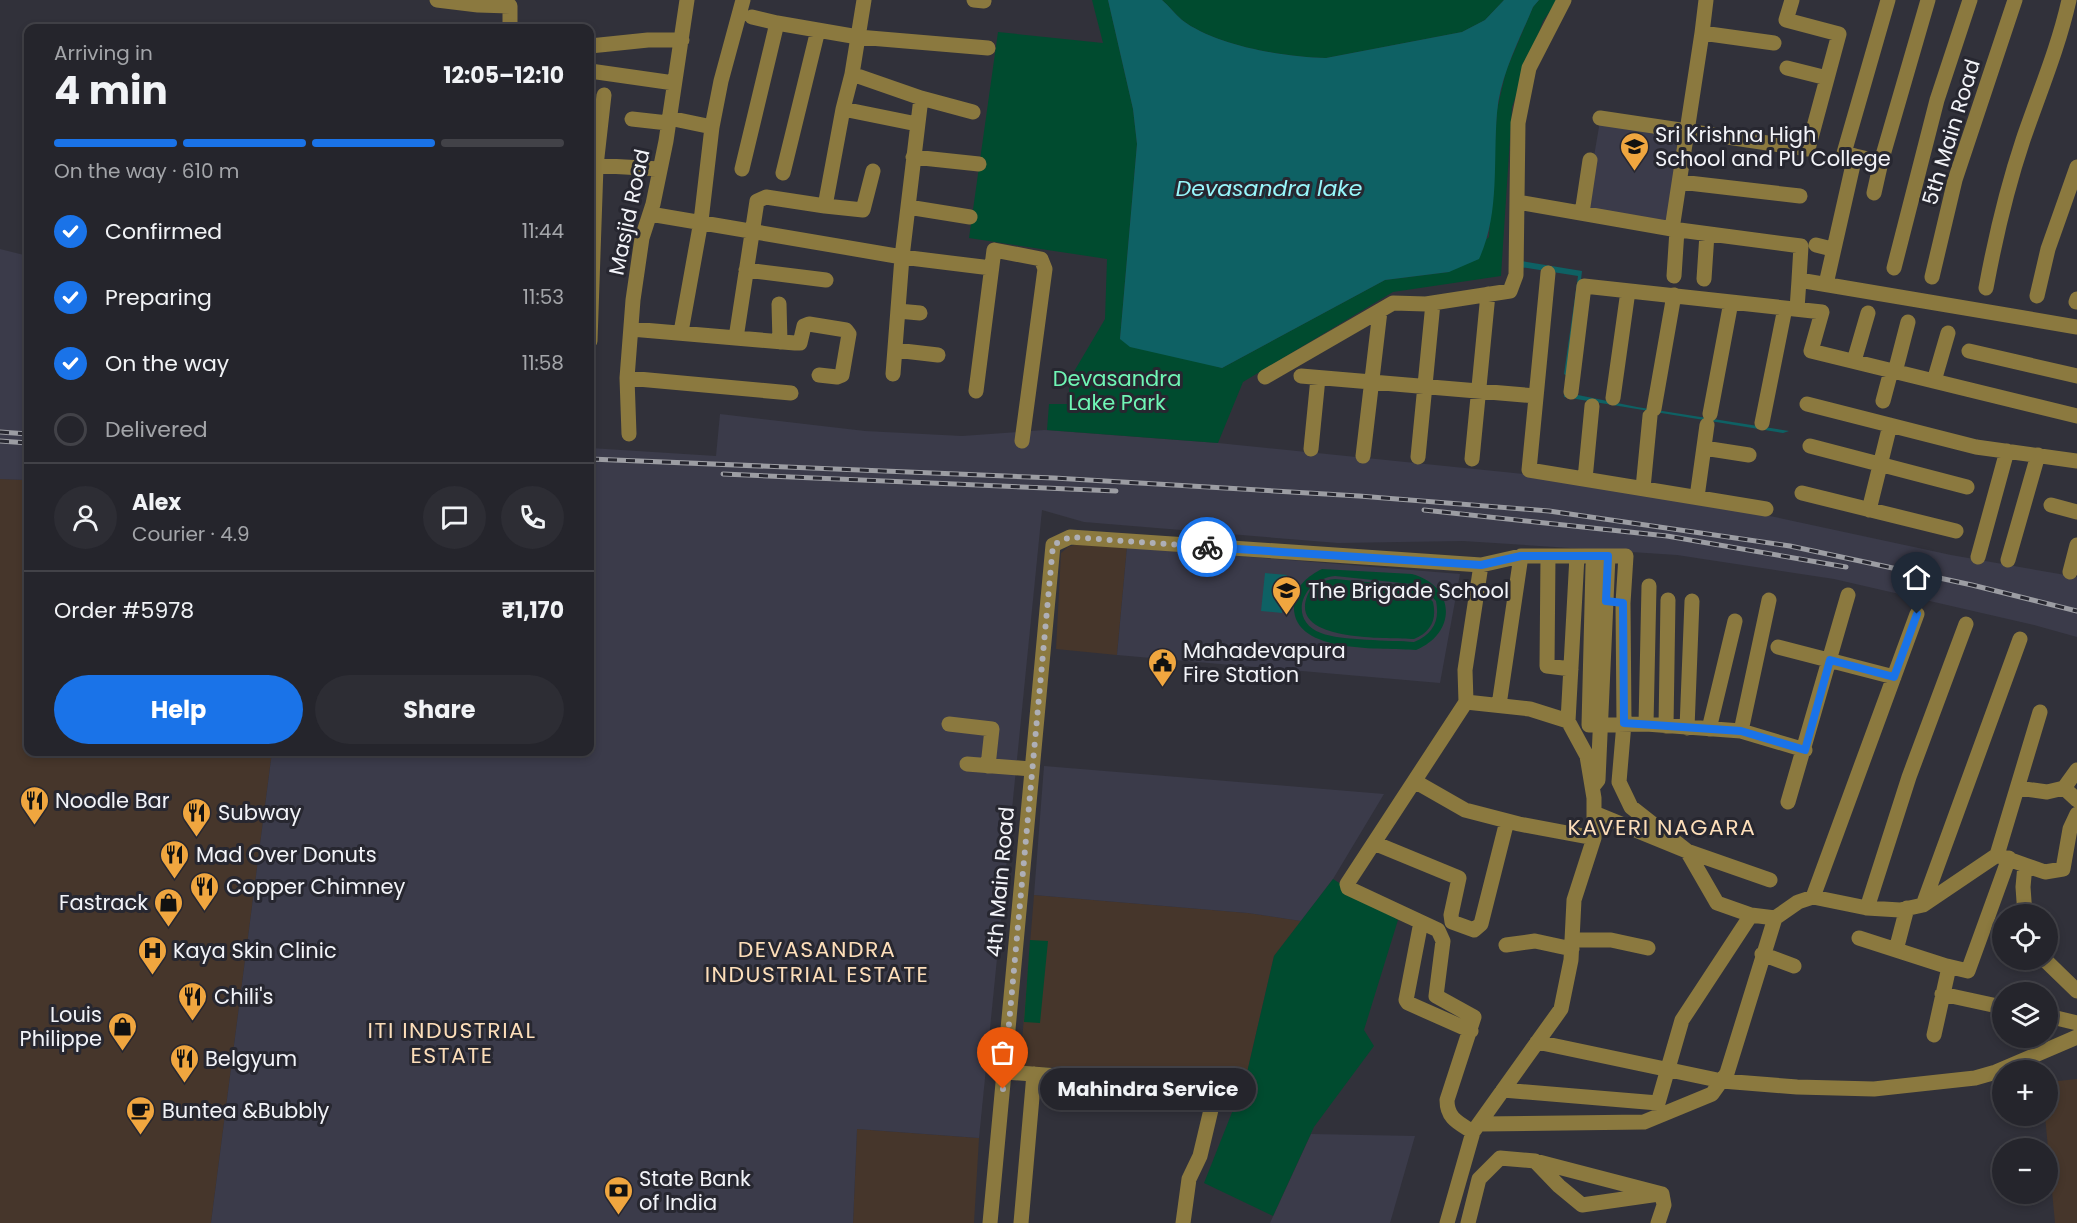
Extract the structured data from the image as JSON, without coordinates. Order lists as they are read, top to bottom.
{
  "streets": {
    "street": ["5th Main Road", "Masjid Road", "4th Main Road"]
  },
  "districts": ["KAVERI NAGARA", "DEVASANDRA INDUSTRIAL ESTATE", "ITI INDUSTRIAL ESTATE"],
  "water": ["Devasandra lake"],
  "parks": ["Devasandra Lake Park"],
  "places": {
    "school or university": ["Sri Krishna High School and PU College", "The Brigade School"],
    "public building": ["Mahadevapura Fire Station"],
    "restaurant": [
      "Noodle Bar",
      "Subway",
      "Mad Over Donuts",
      "Copper Chimney",
      "Chili's",
      "Belgyum"
    ],
    "shop": ["Fastrack", "Louis Philippe"],
    "hospital": ["Kaya Skin Clinic"],
    "other": ["Mahindra Service"],
    "cafe": ["Buntea &Bubbly"],
    "bank": ["State Bank of India"]
  },
  "page": {
    "heading": ["4 min", "Arriving in", "12:05–12:10"],
    "panel": [
      "Alex",
      "Courier · 4.9",
      "Order #5978",
      "₹1,170"
    ],
    "bar": "On the way · 610 m",
    "list": [
      ["Confirmed", "11:44"],
      ["Preparing", "11:53"],
      ["On the way", "11:58"],
      "Delivered"
    ],
    "buttons": ["Help", "Share"],
    "map_buttons": ["+", "−"],
    "bubble": "Mahindra Service"
  }
}
